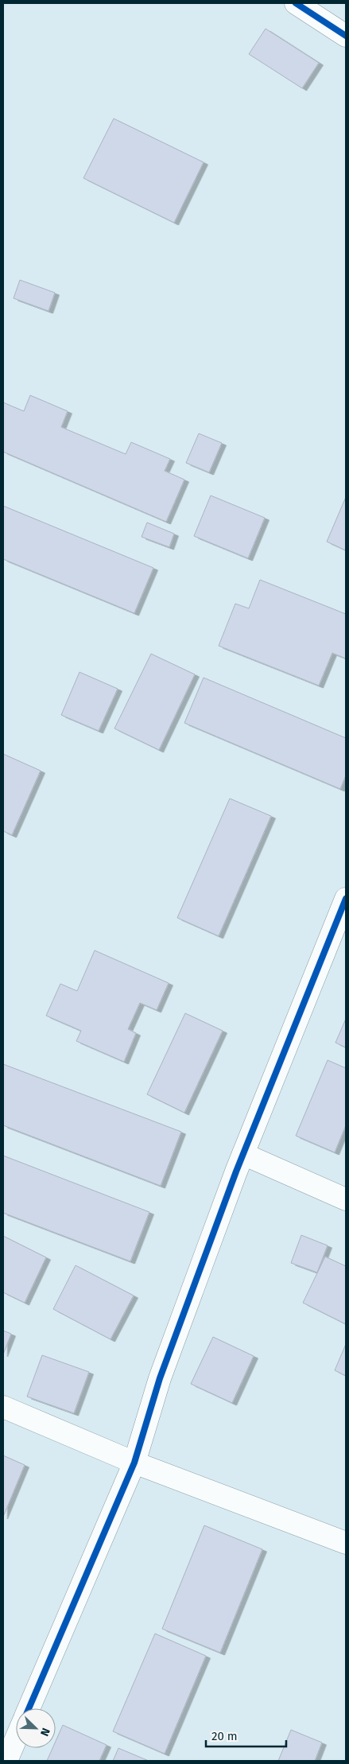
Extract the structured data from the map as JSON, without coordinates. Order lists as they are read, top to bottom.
{
  "scale_bar": "20 m",
  "north": "bottom right"
}
